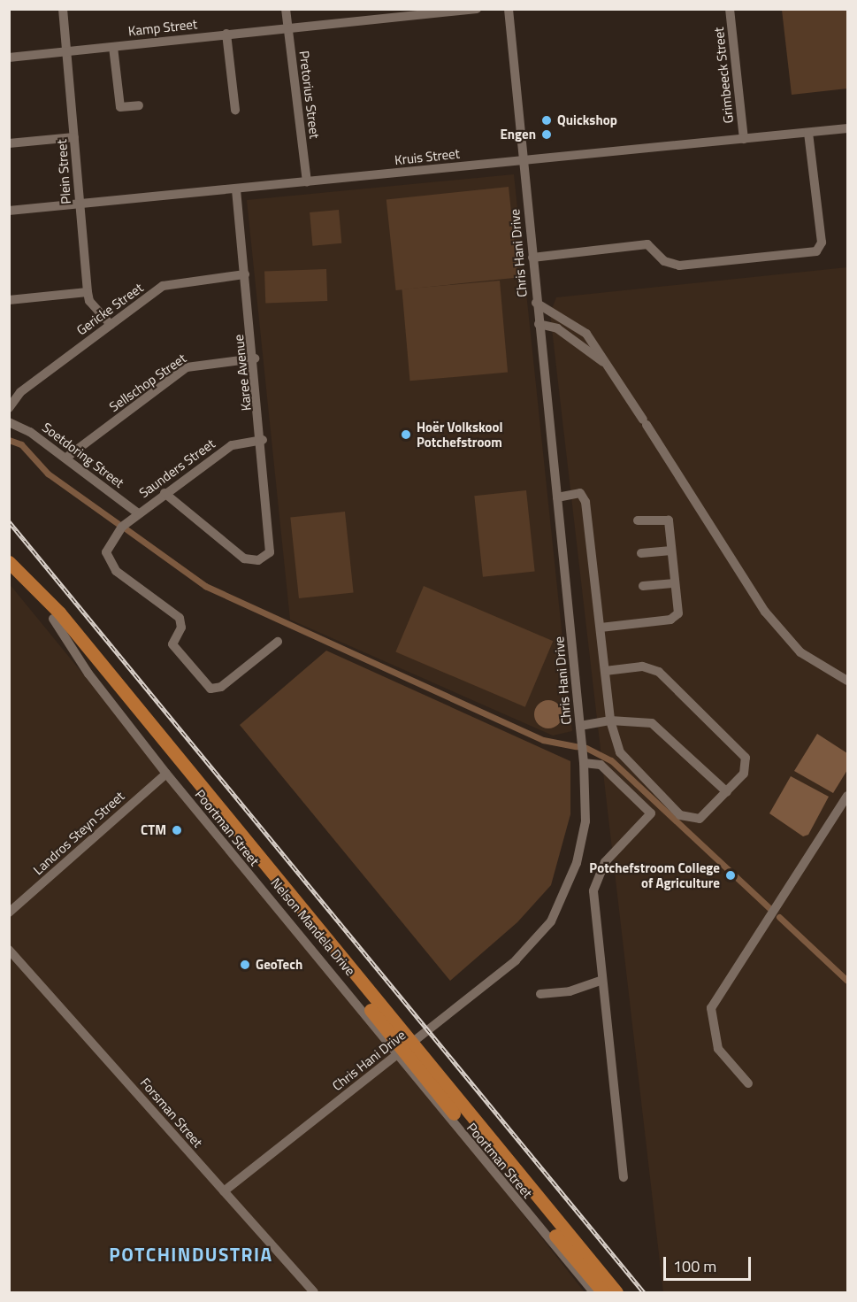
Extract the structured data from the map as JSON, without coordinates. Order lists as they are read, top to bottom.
{
  "streets": {
    "highway": ["Nelson Mandela Drive"],
    "street": [
      "Kamp Street",
      "Grimbeeck Street",
      "Pretorius Street",
      "Kruis Street",
      "Plein Street",
      "Chris Hani Drive",
      "Gericke Street",
      "Karee Avenue",
      "Sellschop Street",
      "Soetdoring Street",
      "Saunders Street",
      "Poortman Street",
      "Landros Steyn Street",
      "Forsman Street"
    ]
  },
  "crossings": [
    ["Kamp Street", "Pretorius Street"],
    ["Kamp Street", "Plein Street"],
    ["Grimbeeck Street", "Kruis Street"],
    ["Pretorius Street", "Kruis Street"],
    ["Kruis Street", "Plein Street"],
    ["Kruis Street", "Chris Hani Drive"],
    ["Kruis Street", "Karee Avenue"],
    ["Plein Street", "Gericke Street"],
    ["Chris Hani Drive", "Forsman Street"],
    ["Gericke Street", "Karee Avenue"],
    ["Karee Avenue", "Sellschop Street"],
    ["Karee Avenue", "Saunders Street"],
    ["Sellschop Street", "Soetdoring Street"],
    ["Soetdoring Street", "Saunders Street"],
    ["Poortman Street", "Landros Steyn Street"],
    ["Poortman Street", "Nelson Mandela Drive"]
  ],
  "districts": ["POTCHINDUSTRIA"],
  "places": [
    "Quickshop",
    "Engen",
    "Hoër Volkskool Potchefstroom",
    "CTM",
    "Potchefstroom College of Agriculture",
    "GeoTech"
  ],
  "scale_bar": "100 m"
}
